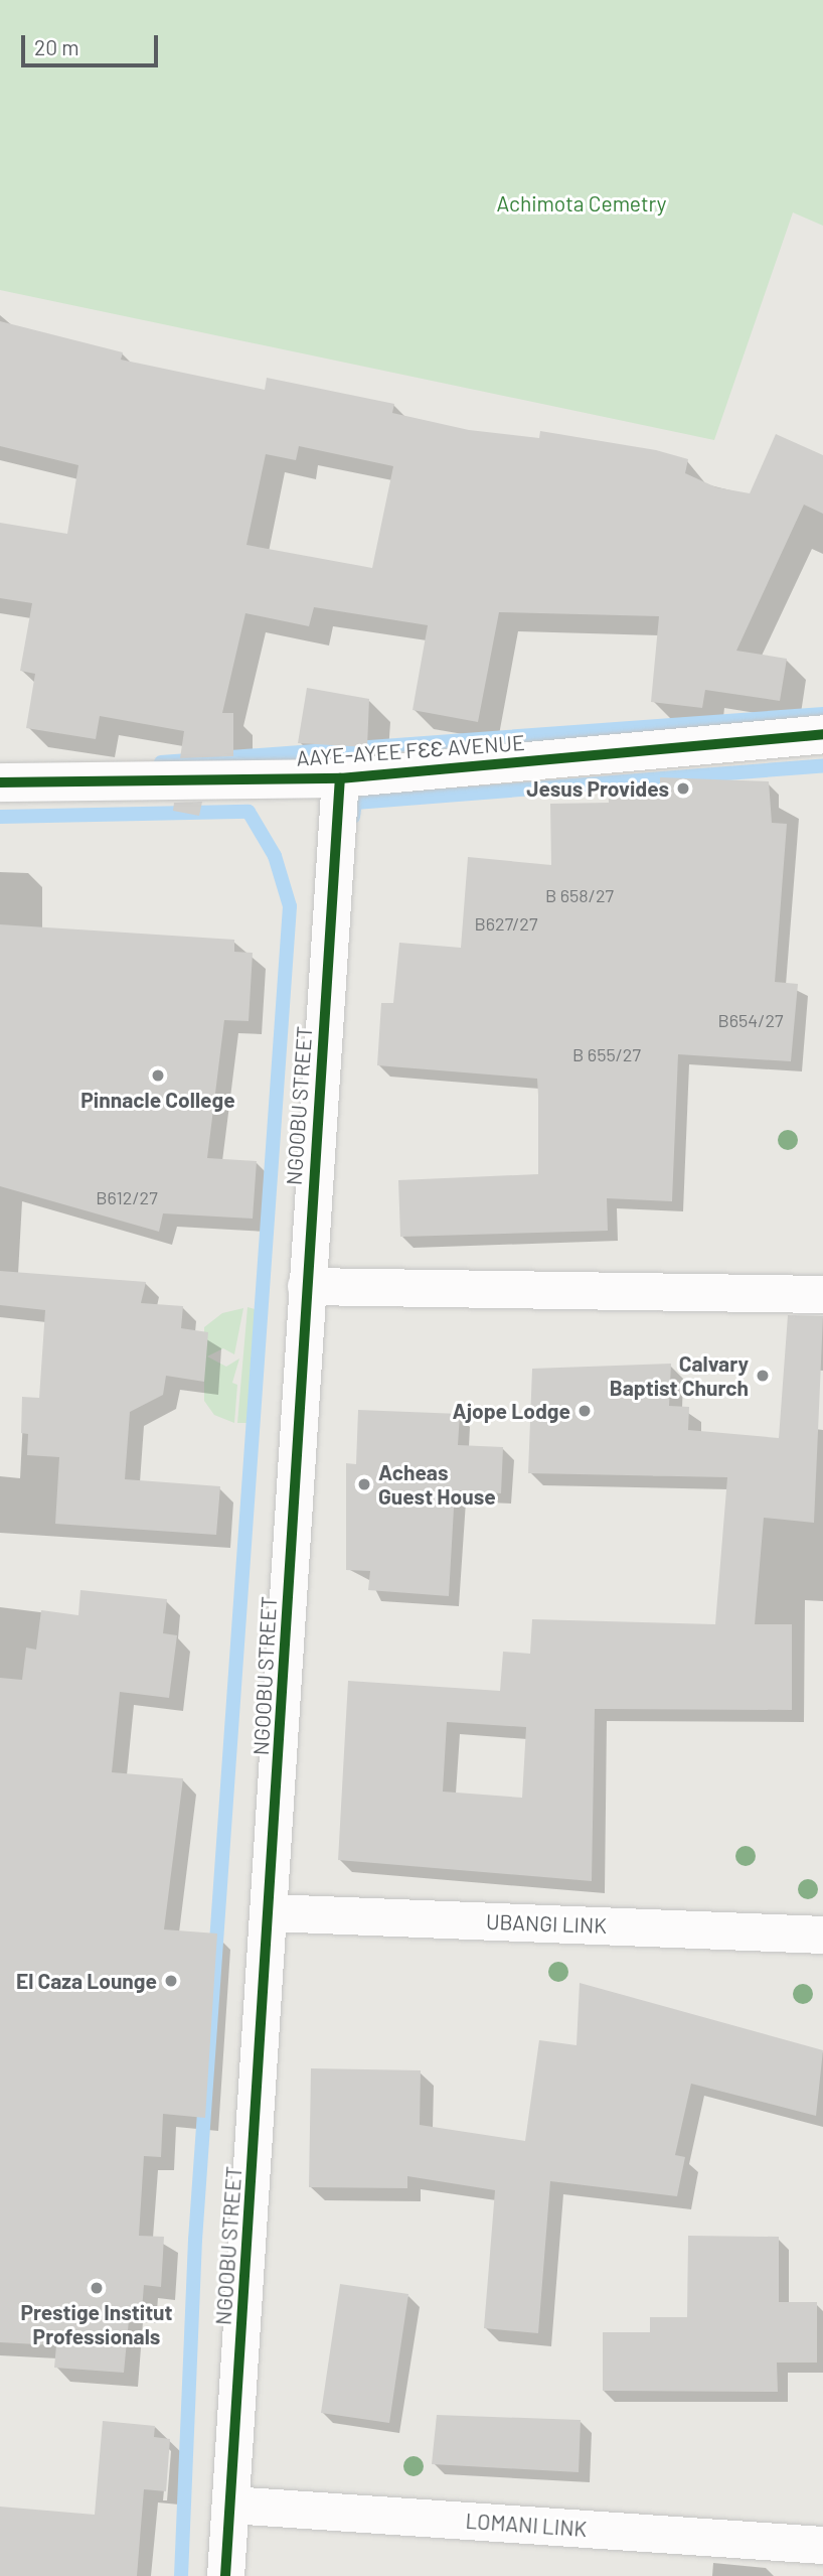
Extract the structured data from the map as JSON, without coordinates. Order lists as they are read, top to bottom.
{
  "streets": {
    "street": [
      "AAYE-AYEE FƐƐ AVENUE",
      "NGOOBU STREET",
      "UBANGI LINK",
      "LOMANI LINK"
    ]
  },
  "crossings": [
    ["AAYE-AYEE FƐƐ AVENUE", "NGOOBU STREET"],
    ["NGOOBU STREET", "UBANGI LINK"],
    ["NGOOBU STREET", "LOMANI LINK"]
  ],
  "parks": ["Achimota Cemetry"],
  "places": [
    "Jesus Provides",
    "Pinnacle College",
    "Calvary Baptist Church",
    "Ajope Lodge",
    "Acheas Guest House",
    "El Caza Lounge",
    "Prestige Institut Professionals"
  ],
  "house_numbers": [
    "B 658/27",
    "B627/27",
    "B654/27",
    "B 655/27",
    "B612/27"
  ],
  "scale_bar": "20 m"
}
